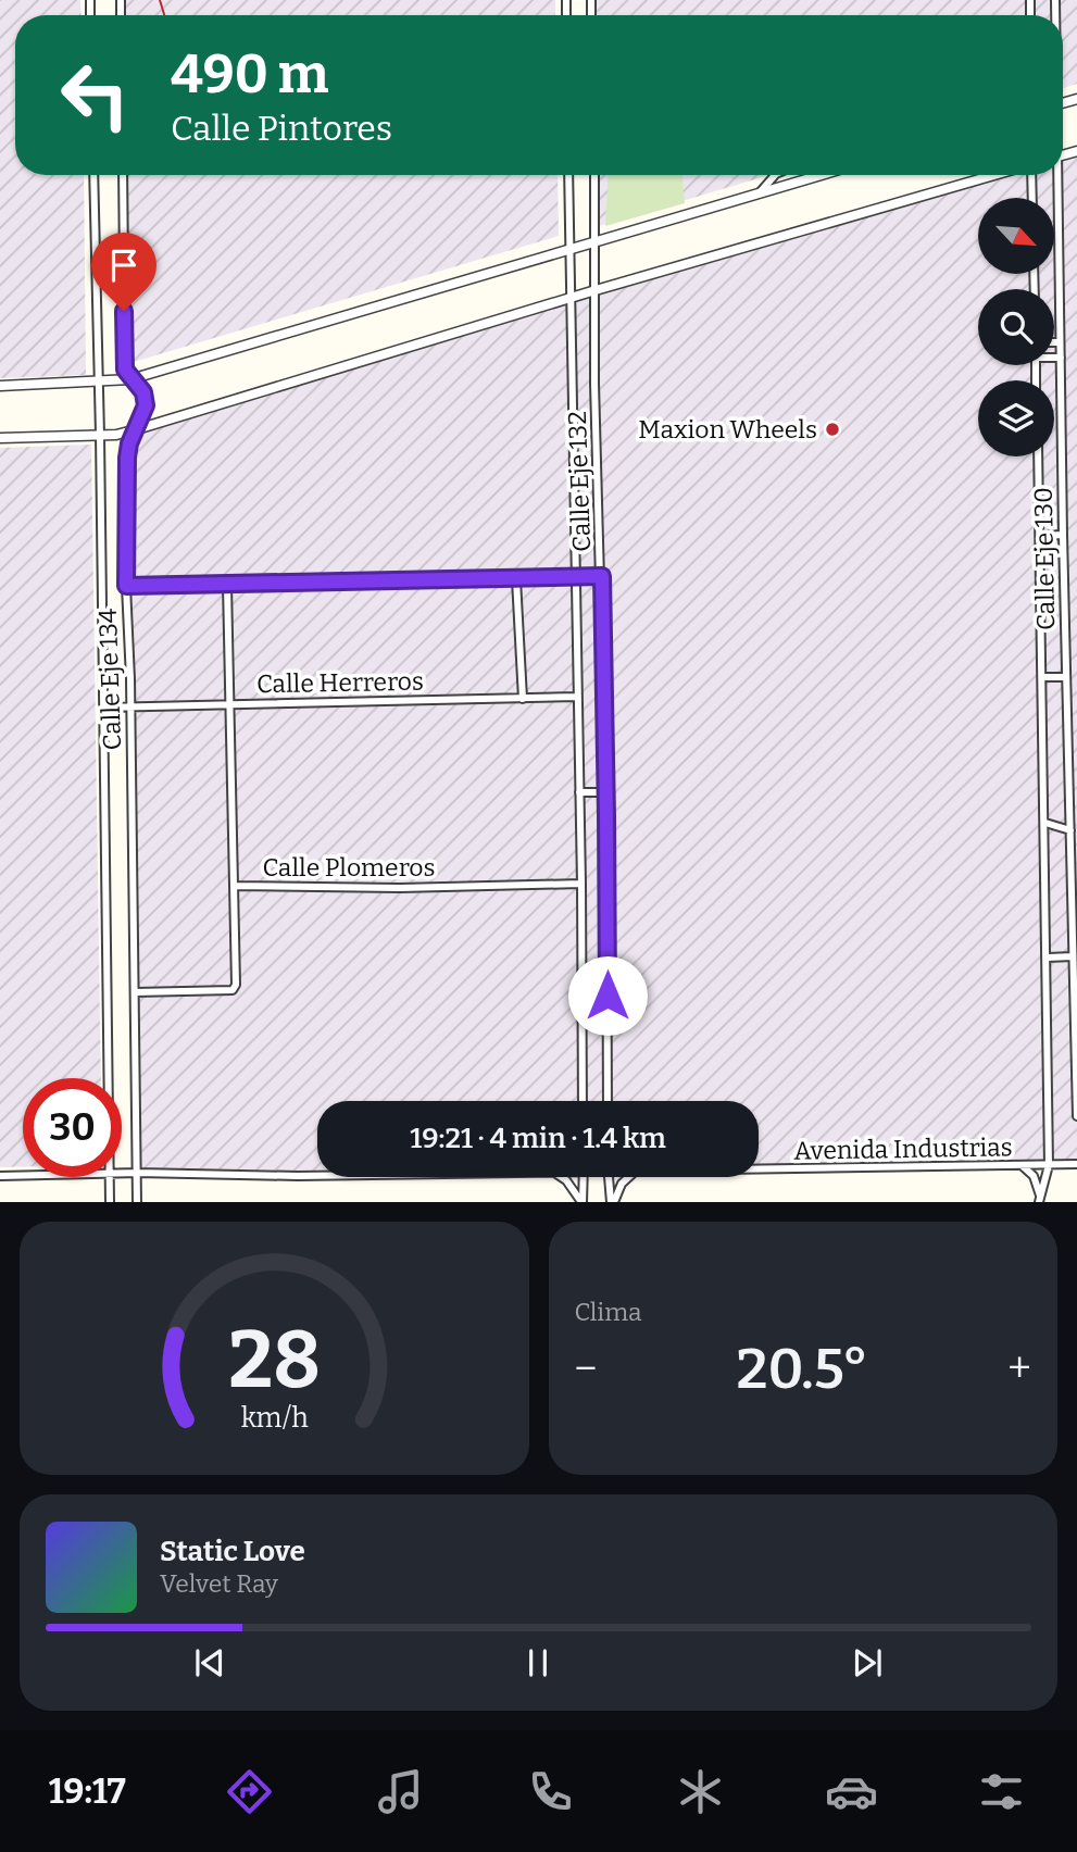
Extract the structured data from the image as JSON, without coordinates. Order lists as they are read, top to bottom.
{
  "streets": {
    "street": [
      "Calle Eje 132",
      "Calle Eje 130",
      "Calle Eje 134",
      "Calle Herreros",
      "Calle Plomeros",
      "Avenida Industrias"
    ]
  },
  "crossings": [
    ["Calle Eje 132", "Calle Herreros"],
    ["Calle Eje 132", "Calle Plomeros"],
    ["Calle Eje 130", "Avenida Industrias"],
    ["Calle Eje 134", "Calle Herreros"],
    ["Calle Eje 134", "Avenida Industrias"],
    ["Calle Herreros", "Calle Plomeros"]
  ],
  "places": ["Maxion Wheels"],
  "north": "bottom right",
  "page": {
    "turn": ["490 m", "Calle Pintores"],
    "limit": "30",
    "trip": "19:21 · 4 min · 1.4 km",
    "tile": "Clima",
    "heat": ["−", "20.5°", "+"],
    "song": ["Static Love", "Velvet Ray"],
    "tabs": "19:17",
    "gauge": ["28", "km/h"]
  }
}
